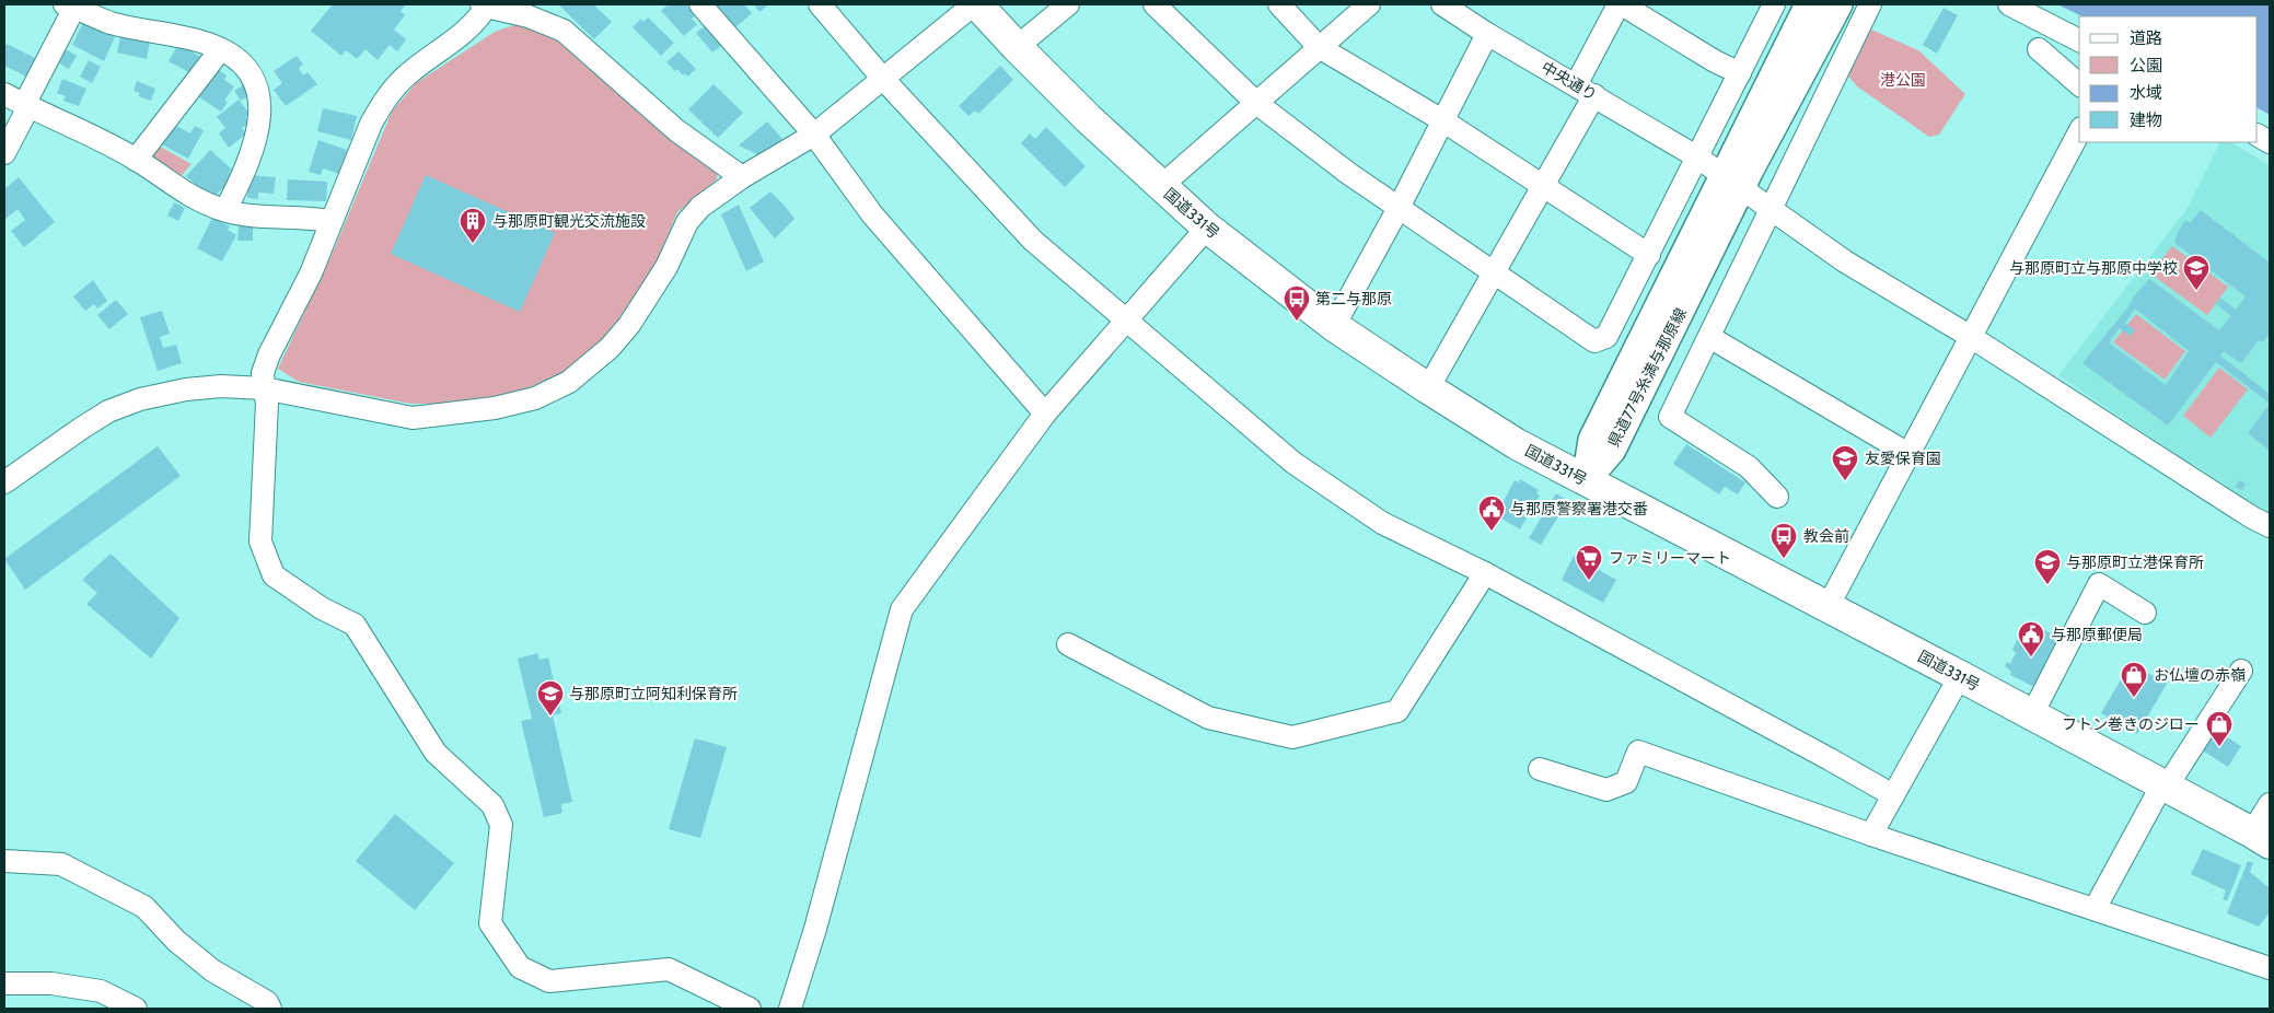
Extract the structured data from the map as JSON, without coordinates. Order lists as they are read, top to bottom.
{
  "streets": {
    "highway": ["国道331号"],
    "main road": ["県道77号糸満与那原線"],
    "street": ["中央通り"]
  },
  "crossings": [
    ["中央通り", "県道77号糸満与那原線"],
    ["国道331号", "県道77号糸満与那原線"]
  ],
  "parks": ["港公園"],
  "places": {
    "building": ["与那原町観光交流施設"],
    "school or university": [
      "与那原町立与那原中学校",
      "友愛保育園",
      "与那原町立港保育所",
      "与那原町立阿知利保育所"
    ],
    "bus stop": ["第二与那原", "教会前"],
    "public building": ["与那原警察署港交番", "与那原郵便局"],
    "supermarket": ["ファミリーマート"],
    "shop": ["お仏壇の赤嶺", "フトン巻きのジロー"]
  },
  "legend": [
    "道路",
    "公園",
    "水域",
    "建物"
  ]
}
